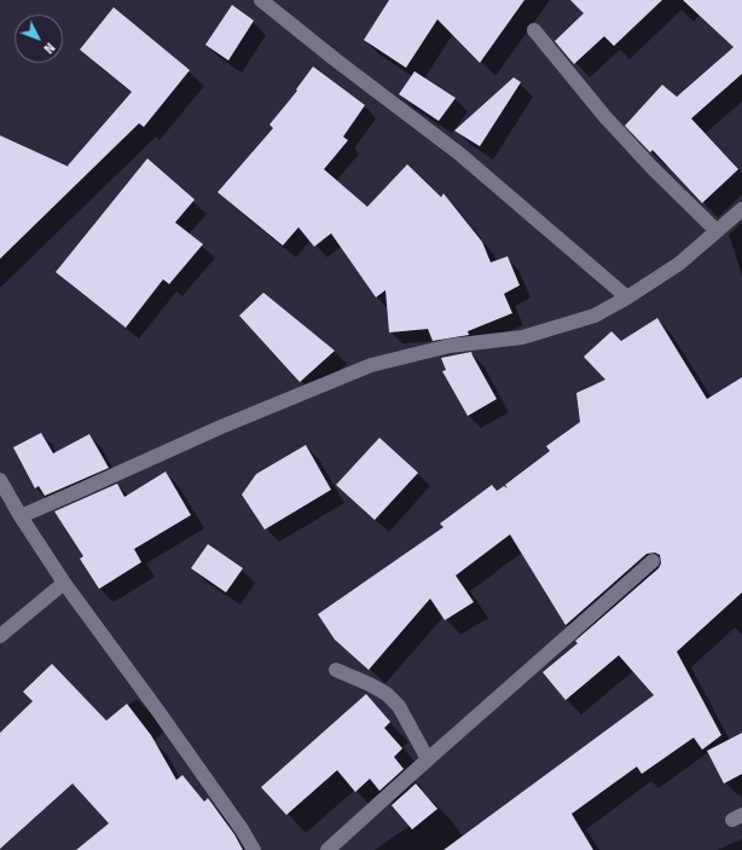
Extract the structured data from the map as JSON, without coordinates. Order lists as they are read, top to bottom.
{
  "north": "bottom right"
}
